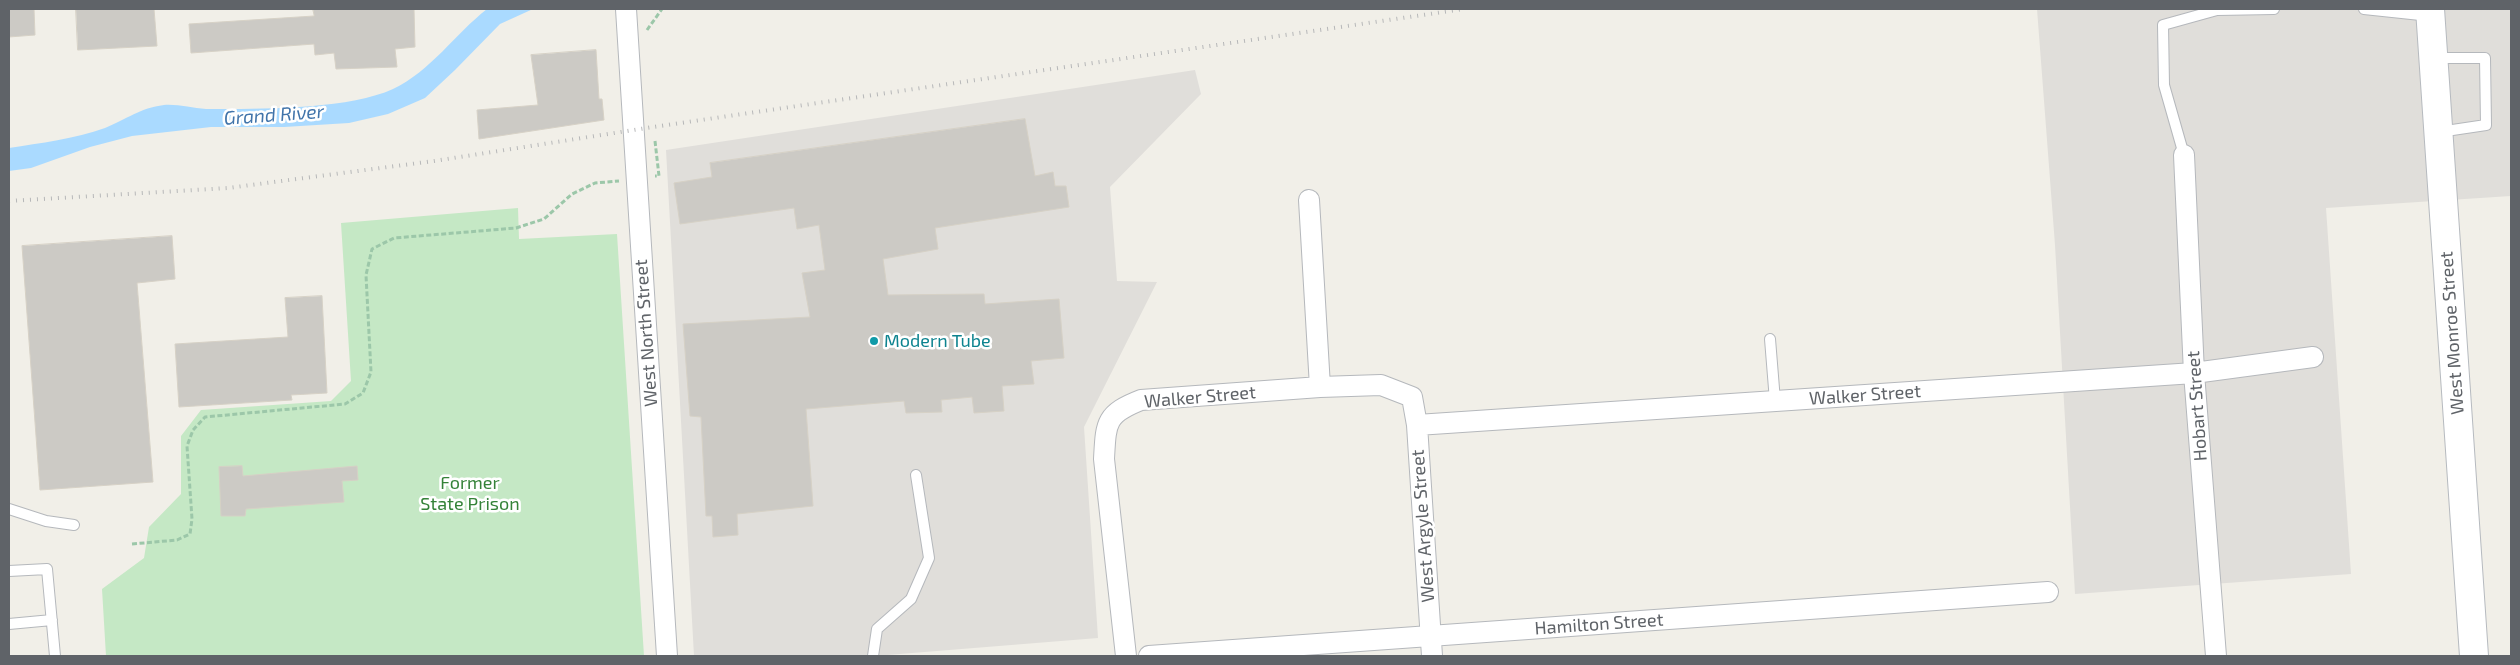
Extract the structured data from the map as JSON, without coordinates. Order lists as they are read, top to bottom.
{
  "streets": {
    "street": [
      "West North Street",
      "West Monroe Street",
      "Walker Street",
      "Hobart Street",
      "West Argyle Street",
      "Hamilton Street"
    ]
  },
  "crossings": [
    ["Walker Street", "Hobart Street"],
    ["Walker Street", "West Argyle Street"],
    ["West Argyle Street", "Hamilton Street"]
  ],
  "water": ["Grand River"],
  "parks": ["Former State Prison"],
  "places": ["Modern Tube"]
}
